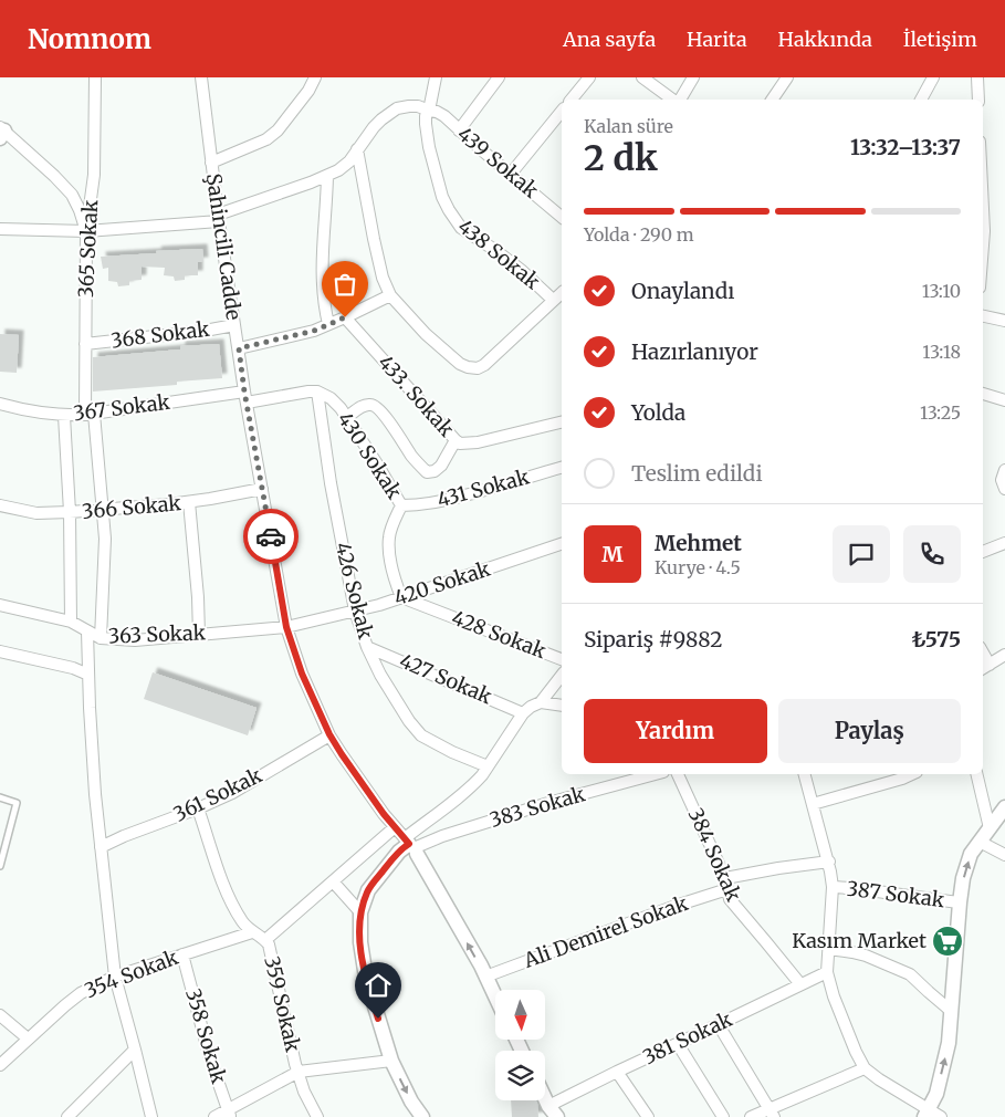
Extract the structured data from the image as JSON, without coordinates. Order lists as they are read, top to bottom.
{
  "streets": {
    "street": [
      "439 Sokak",
      "Şahincili Cadde",
      "365 Sokak",
      "438 Sokak",
      "368 Sokak",
      "433. Sokak",
      "367 Sokak",
      "430 Sokak",
      "431 Sokak",
      "366 Sokak",
      "420 Sokak",
      "426 Sokak",
      "363 Sokak",
      "428 Sokak",
      "427 Sokak",
      "361 Sokak",
      "383 Sokak",
      "384 Sokak",
      "387 Sokak",
      "Ali Demirel Sokak",
      "354 Sokak",
      "359 Sokak",
      "358 Sokak",
      "381 Sokak"
    ]
  },
  "crossings": [
    ["439 Sokak", "438 Sokak"],
    ["Şahincili Cadde", "368 Sokak"],
    ["Şahincili Cadde", "367 Sokak"],
    ["Şahincili Cadde", "366 Sokak"],
    ["Şahincili Cadde", "420 Sokak"],
    ["Şahincili Cadde", "363 Sokak"],
    ["Şahincili Cadde", "361 Sokak"],
    ["Şahincili Cadde", "383 Sokak"],
    ["Şahincili Cadde", "Ali Demirel Sokak"],
    ["365 Sokak", "368 Sokak"],
    ["365 Sokak", "367 Sokak"],
    ["365 Sokak", "366 Sokak"],
    ["365 Sokak", "363 Sokak"],
    ["430 Sokak", "431 Sokak"],
    ["430 Sokak", "420 Sokak"],
    ["430 Sokak", "426 Sokak"],
    ["430 Sokak", "428 Sokak"],
    ["420 Sokak", "426 Sokak"],
    ["420 Sokak", "363 Sokak"],
    ["420 Sokak", "428 Sokak"],
    ["426 Sokak", "427 Sokak"],
    ["361 Sokak", "359 Sokak"],
    ["384 Sokak", "387 Sokak"],
    ["384 Sokak", "Ali Demirel Sokak"],
    ["384 Sokak", "381 Sokak"],
    ["387 Sokak", "Ali Demirel Sokak"],
    ["354 Sokak", "359 Sokak"],
    ["354 Sokak", "358 Sokak"]
  ],
  "places": {
    "supermarket": ["Kasım Market"]
  },
  "north": "bottom",
  "page": {
    "header": "Nomnom",
    "nav": [
      "Ana sayfa",
      "Harita",
      "Hakkında",
      "İletişim"
    ],
    "heading": ["2 dk", "Kalan süre", "13:32–13:37"],
    "panel": [
      "Mehmet",
      "Kurye · 4.5",
      "Sipariş #9882",
      "₺575"
    ],
    "bar": "Yolda · 290 m",
    "list": [
      ["Onaylandı", "13:10"],
      ["Hazırlanıyor", "13:18"],
      ["Yolda", "13:25"],
      "Teslim edildi"
    ],
    "round": "M",
    "buttons": ["Yardım", "Paylaş"]
  }
}
